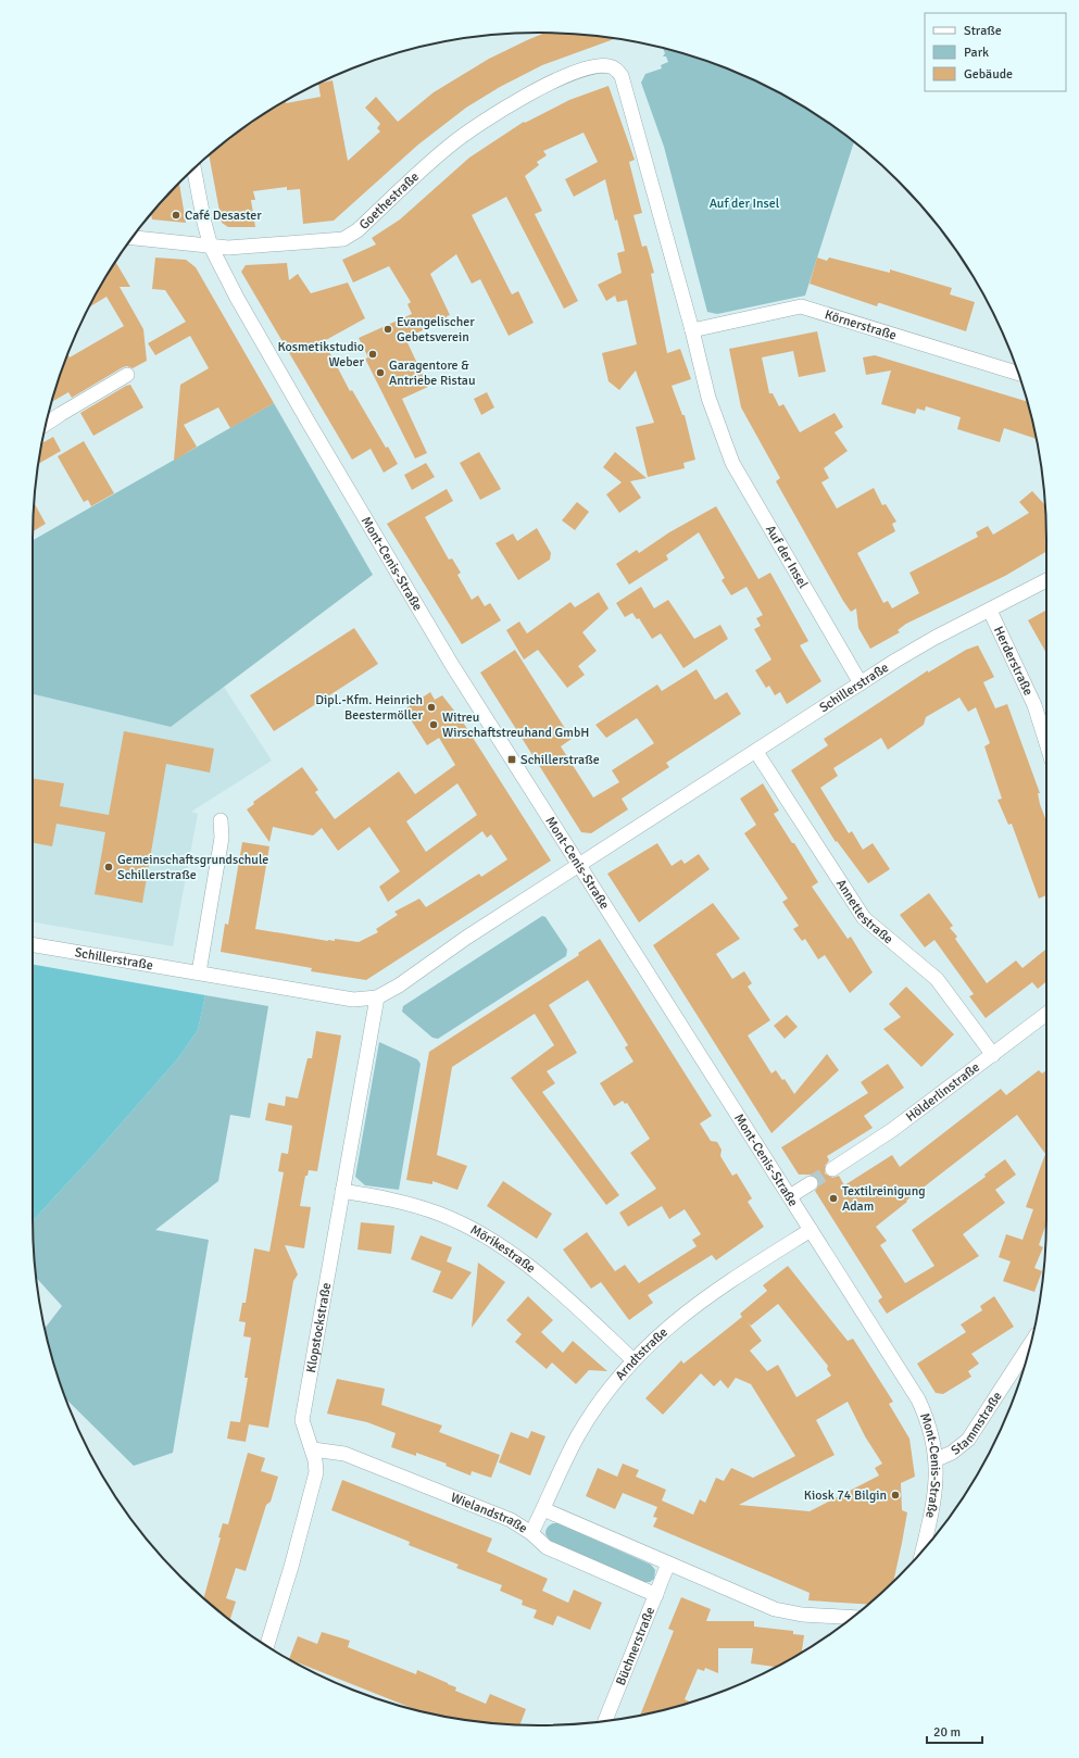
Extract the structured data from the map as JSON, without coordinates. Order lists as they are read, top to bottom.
{
  "streets": {
    "street": [
      "Goethestraße",
      "Körnerstraße",
      "Auf der Insel",
      "Mont-Cenis-Straße",
      "Herderstraße",
      "Schillerstraße",
      "Annettestraße",
      "Hölderlinstraße",
      "Mörikestraße",
      "Klopstockstraße",
      "Arndtstraße",
      "Stammstraße",
      "Wielandstraße",
      "Büchnerstraße"
    ]
  },
  "crossings": [
    ["Goethestraße", "Auf der Insel"],
    ["Goethestraße", "Mont-Cenis-Straße"],
    ["Körnerstraße", "Auf der Insel"],
    ["Auf der Insel", "Schillerstraße"],
    ["Mont-Cenis-Straße", "Schillerstraße"],
    ["Mont-Cenis-Straße", "Arndtstraße"],
    ["Mont-Cenis-Straße", "Stammstraße"],
    ["Herderstraße", "Schillerstraße"],
    ["Schillerstraße", "Annettestraße"],
    ["Schillerstraße", "Klopstockstraße"],
    ["Annettestraße", "Hölderlinstraße"],
    ["Mörikestraße", "Klopstockstraße"],
    ["Mörikestraße", "Arndtstraße"],
    ["Klopstockstraße", "Wielandstraße"],
    ["Arndtstraße", "Wielandstraße"],
    ["Wielandstraße", "Büchnerstraße"]
  ],
  "parks": ["Auf der Insel"],
  "places": {
    "other": [
      "Café Desaster",
      "Evangelischer Gebetsverein",
      "Kosmetikstudio Weber",
      "Garagentore & Antriebe Ristau",
      "Dipl.-Kfm. Heinrich Beestermöller",
      "Witreu Wirschaftstreuhand GmbH",
      "Gemeinschaftsgrundschule Schillerstraße",
      "Textilreinigung Adam",
      "Kiosk 74 Bilgin"
    ],
    "transit": ["Schillerstraße"]
  },
  "legend": ["Straße", "Park", "Gebäude"],
  "scale_bar": "20 m"
}
